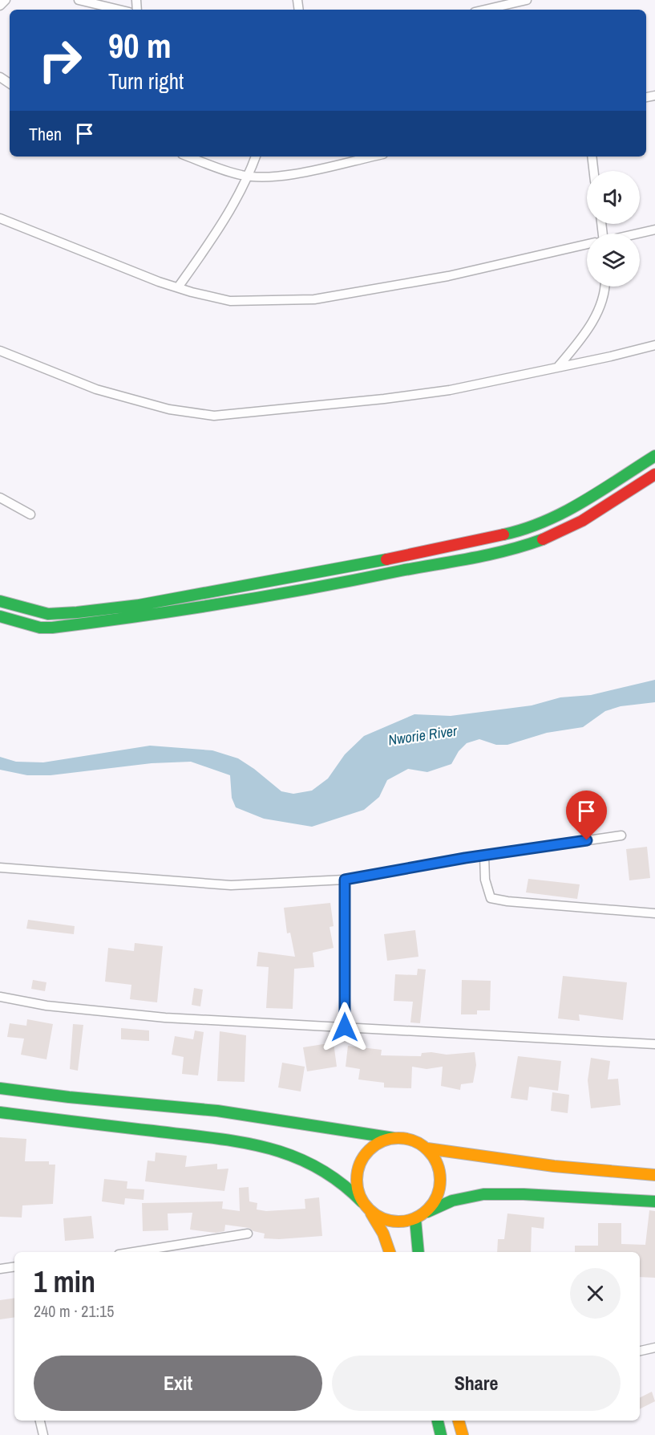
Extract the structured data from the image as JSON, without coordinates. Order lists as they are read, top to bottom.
{
  "water": ["Nworie River"],
  "page": {
    "turn": ["90 m", "Turn right"],
    "then": "Then",
    "heading": ["1 min", "240 m · 21:15"],
    "buttons": ["Exit", "Share"]
  }
}
